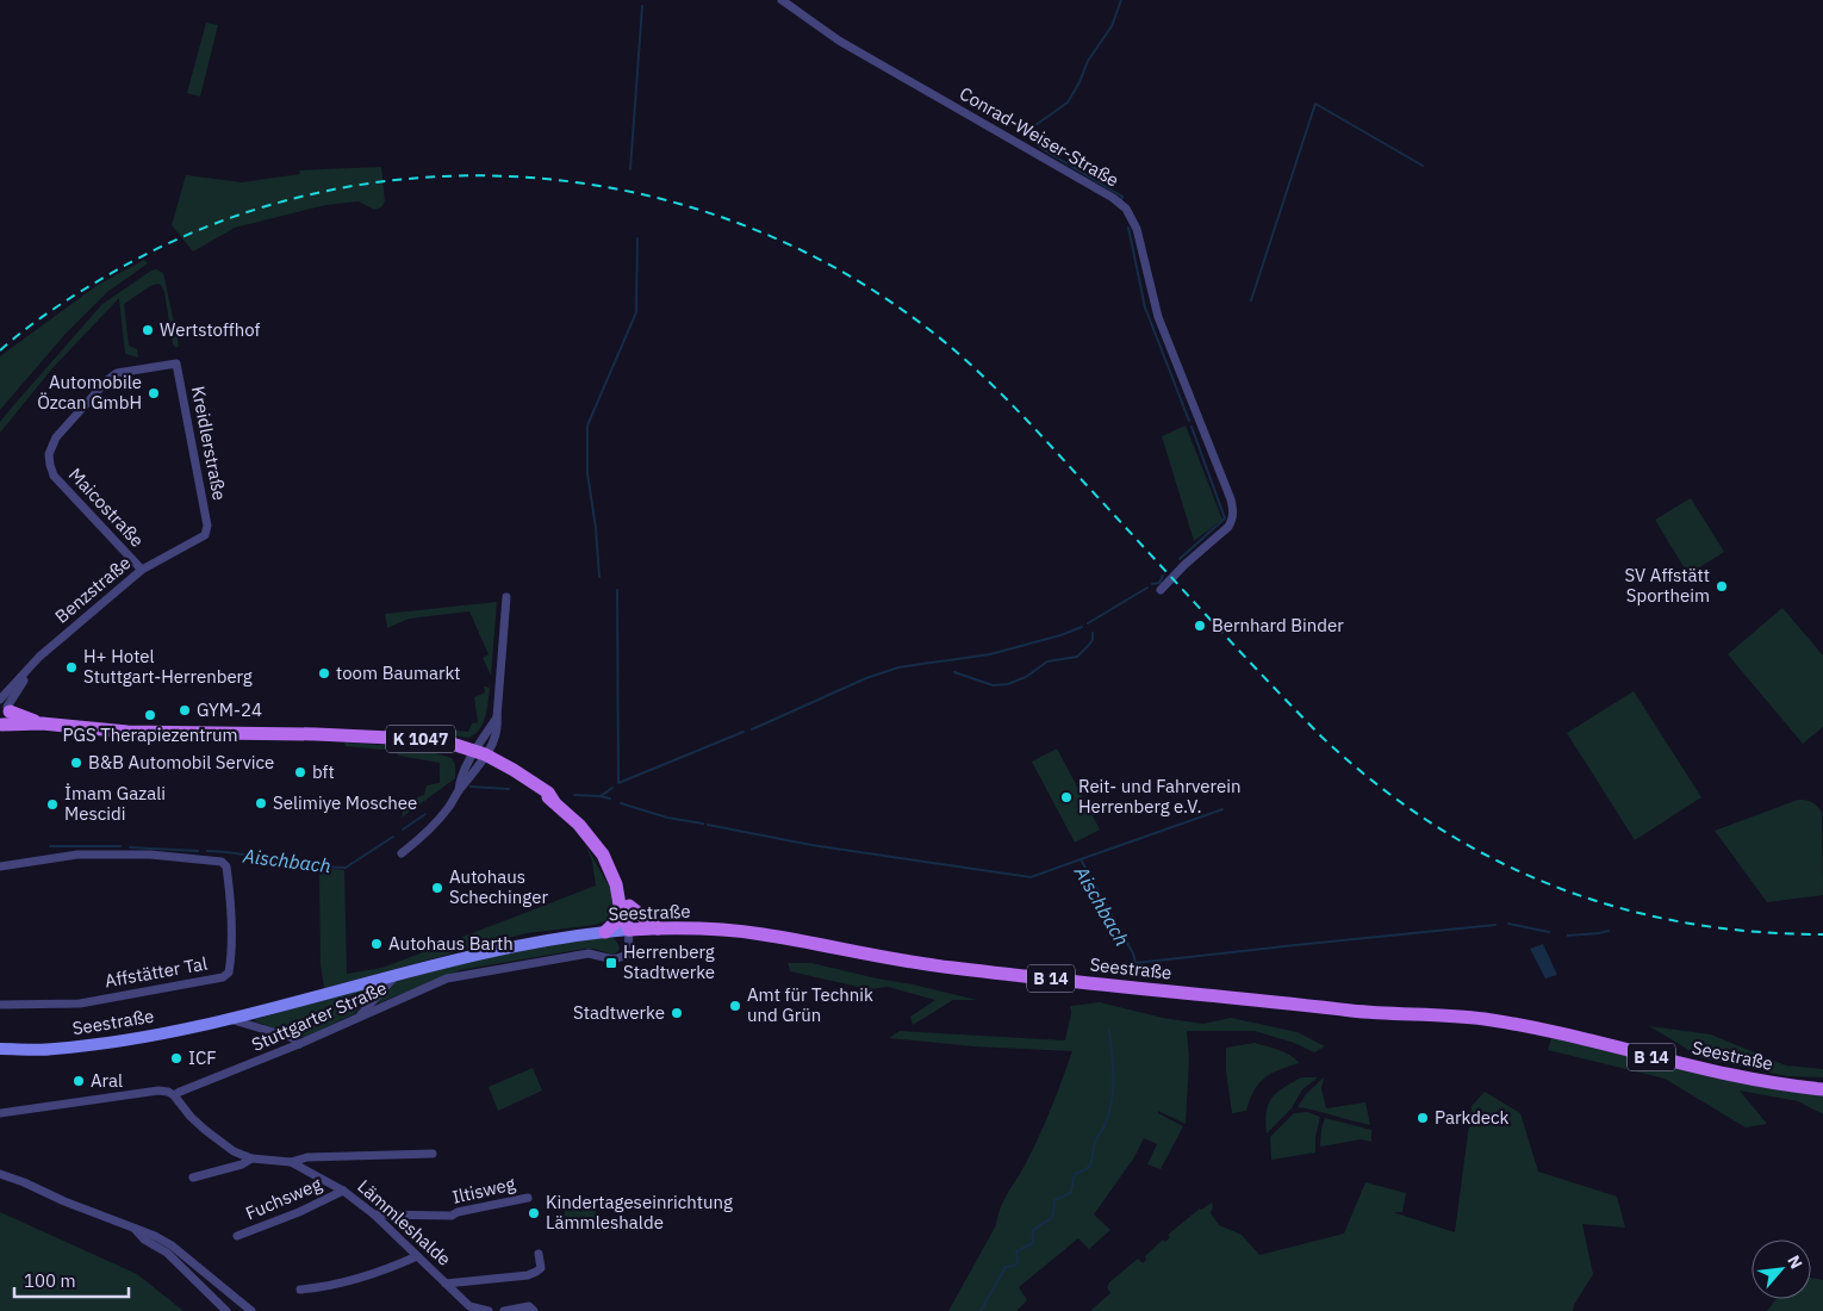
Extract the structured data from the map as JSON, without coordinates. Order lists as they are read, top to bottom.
{
  "streets": {
    "main road": ["K 1047", "Seestraße", "B 14"],
    "street": [
      "Conrad-Weiser-Straße",
      "Kreidlerstraße",
      "Maicostraße",
      "Benzstraße",
      "Affstätter Tal",
      "Stuttgarter Straße",
      "Iltisweg",
      "Fuchsweg",
      "Lämmleshalde"
    ]
  },
  "crossings": [
    ["Kreidlerstraße", "Maicostraße"],
    ["Kreidlerstraße", "Benzstraße"],
    ["Maicostraße", "Benzstraße"],
    ["Benzstraße", "K 1047"],
    ["K 1047", "Seestraße"],
    ["K 1047", "Stuttgarter Straße"],
    ["Seestraße", "Stuttgarter Straße"],
    ["Stuttgarter Straße", "Lämmleshalde"],
    ["Iltisweg", "Lämmleshalde"],
    ["Fuchsweg", "Lämmleshalde"]
  ],
  "water": ["Aischbach"],
  "places": {
    "other": [
      "Wertstoffhof",
      "Automobile Özcan GmbH",
      "SV Affstätt Sportheim",
      "Bernhard Binder",
      "H+ Hotel Stuttgart-Herrenberg",
      "toom Baumarkt",
      "GYM-24",
      "PGS Therapiezentrum",
      "B&B Automobil Service",
      "bft",
      "Reit- und Fahrverein Herrenberg e.V.",
      "Selimiye Moschee",
      "İmam Gazali Mescidi",
      "Autohaus Schechinger",
      "Autohaus Barth",
      "Amt für Technik und Grün",
      "Stadtwerke",
      "ICF",
      "Aral",
      "Parkdeck",
      "Kindertageseinrichtung Lämmleshalde"
    ],
    "transit": ["Herrenberg Stadtwerke"]
  },
  "scale_bar": "100 m",
  "north": "top right"
}
